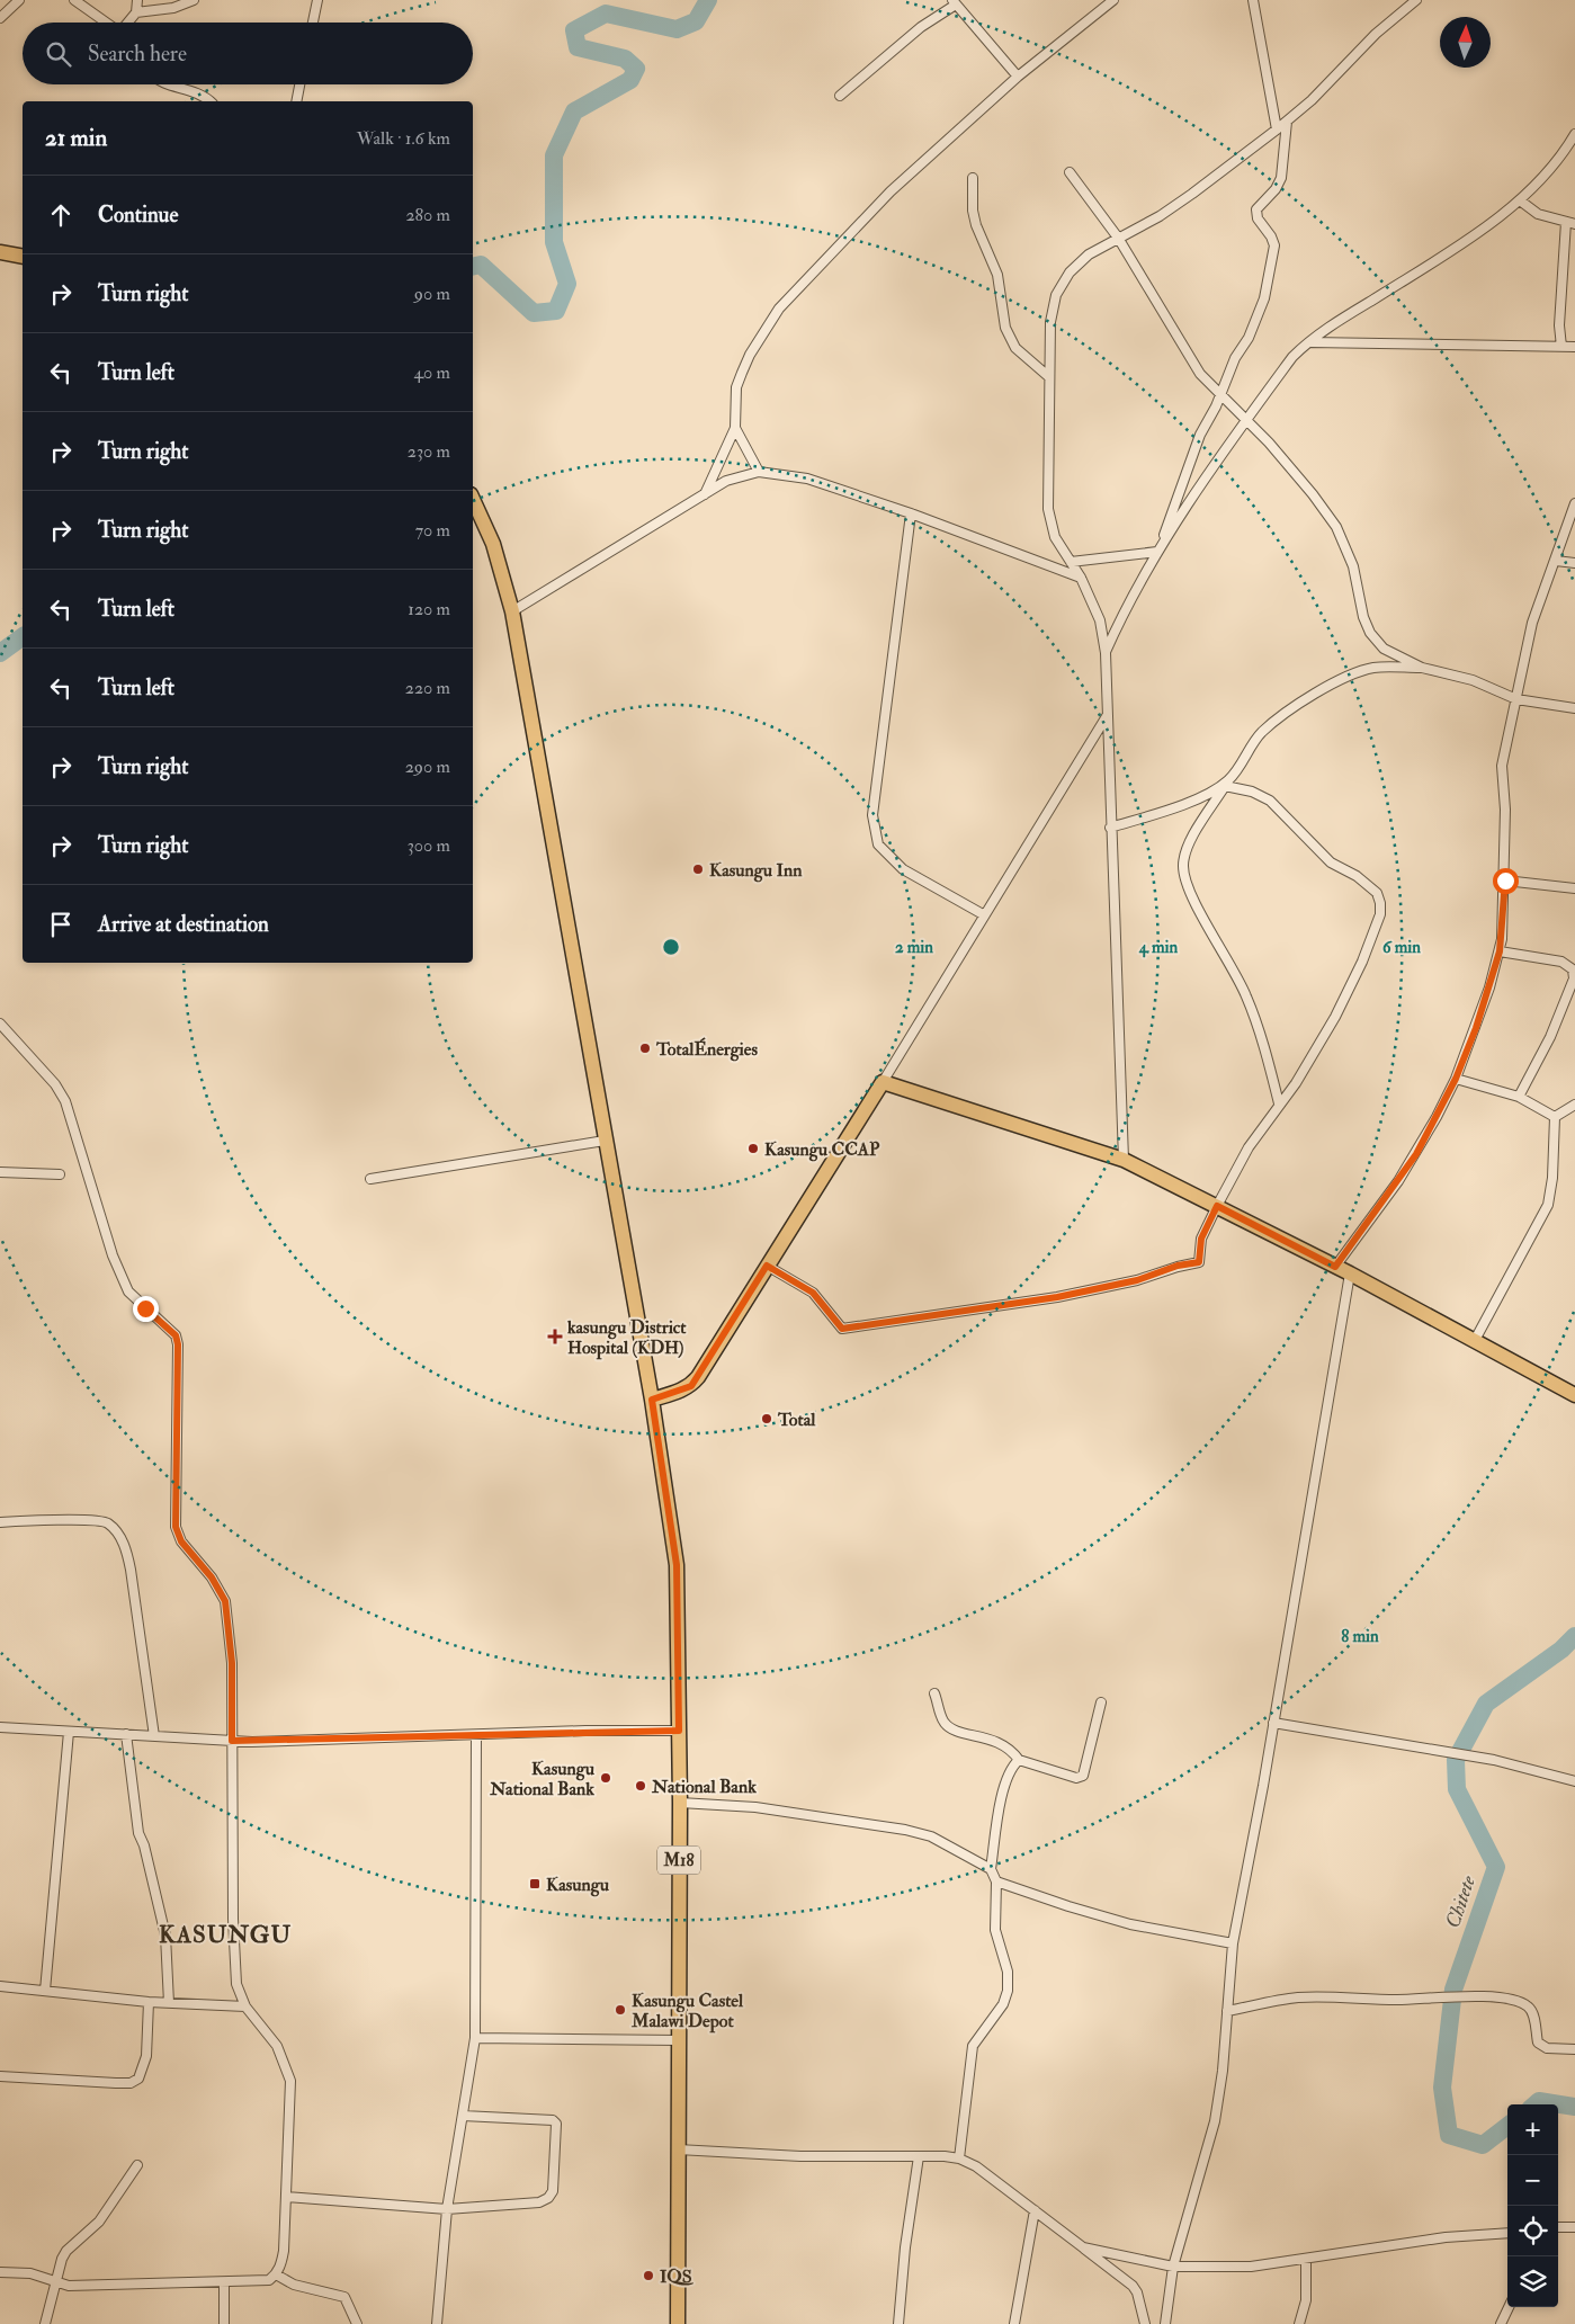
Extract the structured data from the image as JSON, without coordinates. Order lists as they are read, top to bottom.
{
  "streets": {
    "main road": ["M18"]
  },
  "districts": ["KASUNGU"],
  "water": ["Chitete"],
  "places": {
    "other": [
      "Kasungu Inn",
      "TotalÉnergies",
      "Kasungu CCAP",
      "Total",
      "Kasungu National Bank",
      "National Bank",
      "Kasungu Castel Malawi Depot",
      "IQS"
    ],
    "health": ["kasungu District Hospital (KDH)"],
    "transit": ["Kasungu"]
  },
  "north": "top",
  "page": {
    "search": "Search here",
    "heading": ["21 min", "Walk · 1.6 km"],
    "list": [
      ["Continue", "280 m"],
      ["Turn right", "90 m"],
      ["Turn left", "40 m"],
      ["Turn right", "230 m"],
      ["Turn right", "70 m"],
      ["Turn left", "120 m"],
      ["Turn left", "220 m"],
      ["Turn right", "290 m"],
      ["Turn right", "300 m"],
      "Arrive at destination"
    ],
    "map_buttons": ["+", "−"]
  },
  "rings": [
    "2 min",
    "4 min",
    "6 min",
    "8 min"
  ]
}
